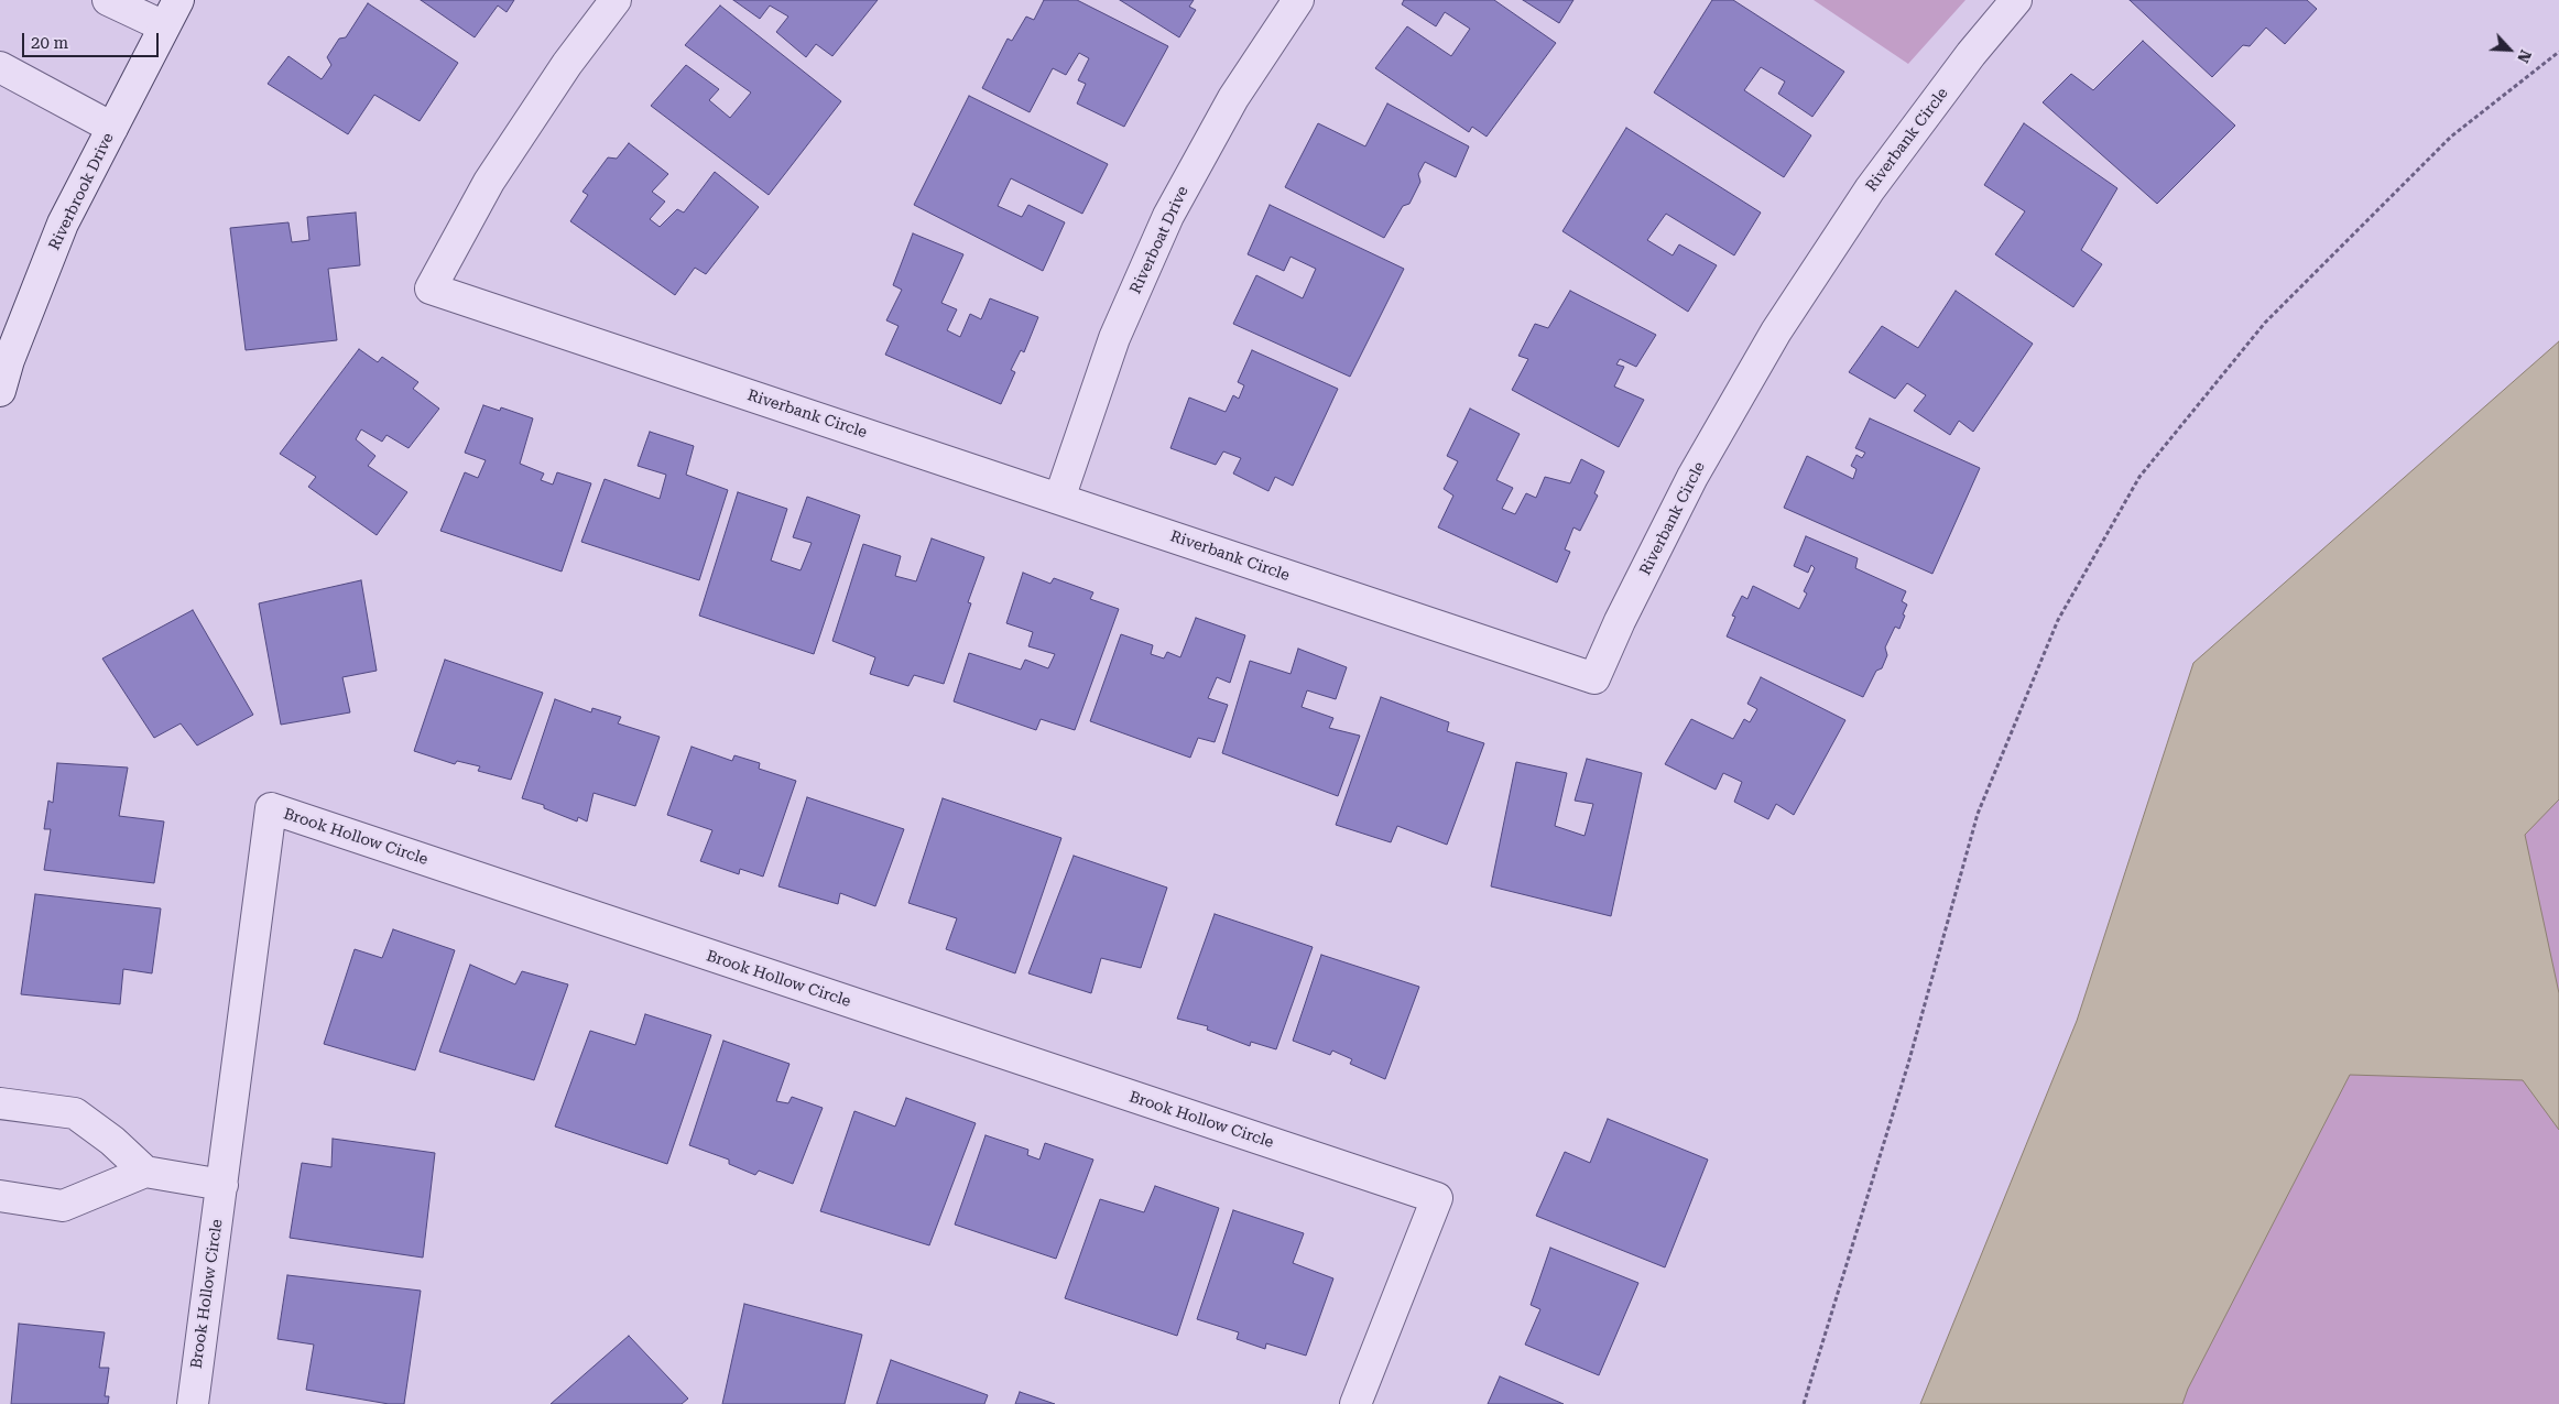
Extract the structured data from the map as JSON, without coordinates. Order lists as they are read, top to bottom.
{
  "streets": {
    "street": [
      "Riverbank Circle",
      "Riverbrook Drive",
      "Riverboat Drive",
      "Brook Hollow Circle"
    ]
  },
  "crossings": [
    ["Riverbank Circle", "Riverboat Drive"]
  ],
  "scale_bar": "20 m",
  "north": "bottom right"
}
